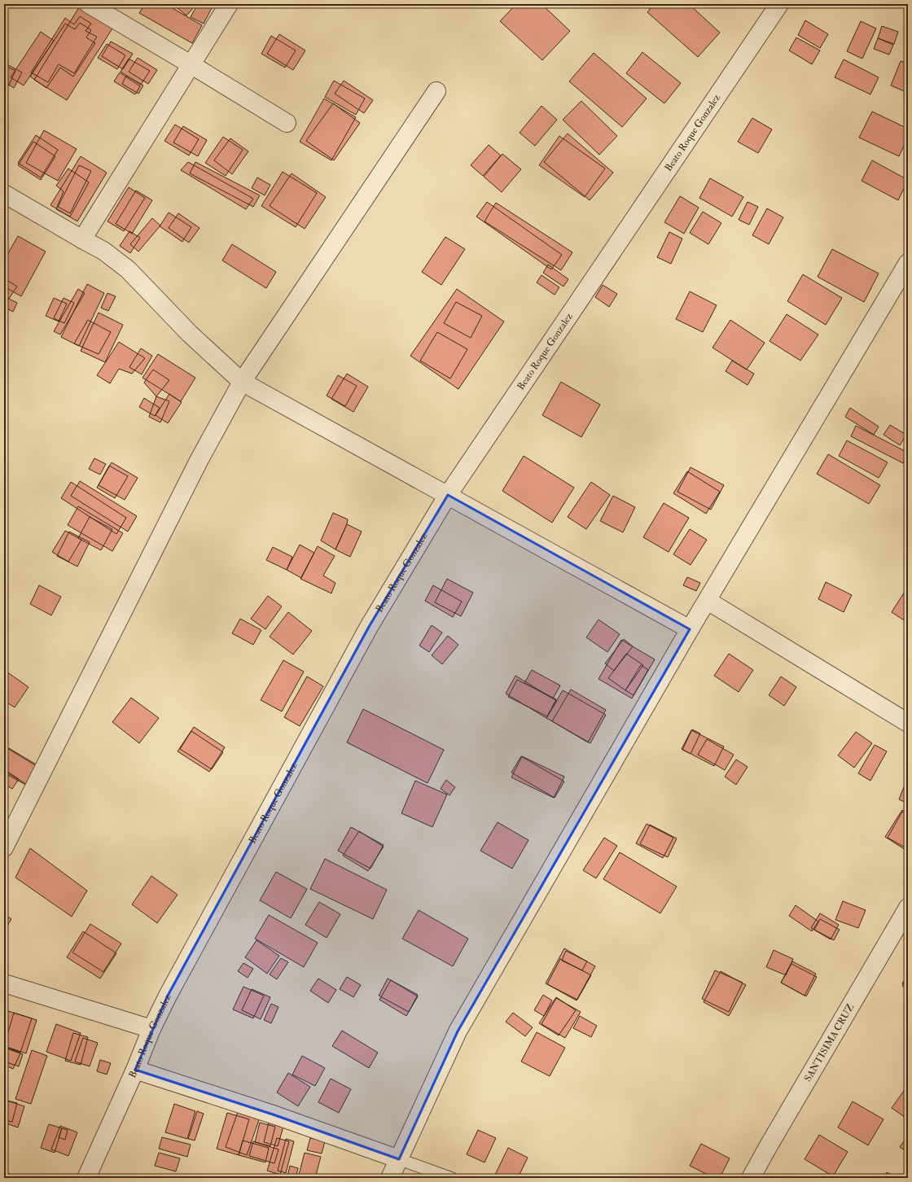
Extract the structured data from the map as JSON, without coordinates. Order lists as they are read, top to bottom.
{
  "streets": {
    "street": ["Beato Roque Gonzalez", "SANTISIMA CRUZ"]
  }
}
